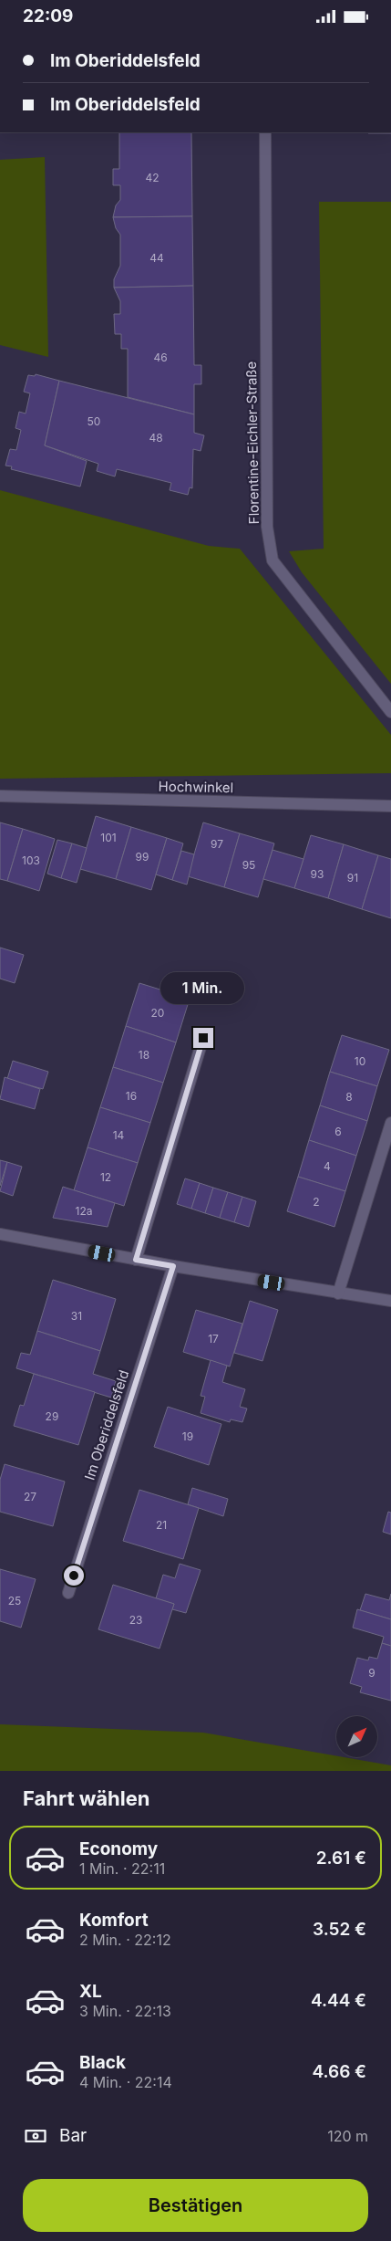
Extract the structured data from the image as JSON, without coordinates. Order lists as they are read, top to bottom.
{
  "streets": {
    "street": ["Florentine-Eichler-Straße", "Hochwinkel", "Im Oberiddelsfeld"]
  },
  "house_numbers": [
    "42",
    "44",
    "46",
    "50",
    "48",
    "101",
    "97",
    "99",
    "103",
    "95",
    "93",
    "91",
    "20",
    "18",
    "10",
    "16",
    "8",
    "6",
    "14",
    "4",
    "12",
    "2",
    "12a",
    "31",
    "17",
    "29",
    "19",
    "27",
    "21",
    "25",
    "23",
    "9"
  ],
  "north": "top right",
  "page": {
    "status": "22:09",
    "banner": ["Im Oberiddelsfeld", "Im Oberiddelsfeld"],
    "bubble": "1 Min.",
    "heading": "Fahrt wählen",
    "list": [
      {
        "name": "Economy",
        "note": "1 Min. · 22:11",
        "value": "2.61 €"
      },
      {
        "name": "Komfort",
        "note": "2 Min. · 22:12",
        "value": "3.52 €"
      },
      {
        "name": "XL",
        "note": "3 Min. · 22:13",
        "value": "4.44 €"
      },
      {
        "name": "Black",
        "note": "4 Min. · 22:14",
        "value": "4.66 €"
      }
    ],
    "pay": ["Bar", "120 m"],
    "buttons": "Bestätigen"
  }
}
